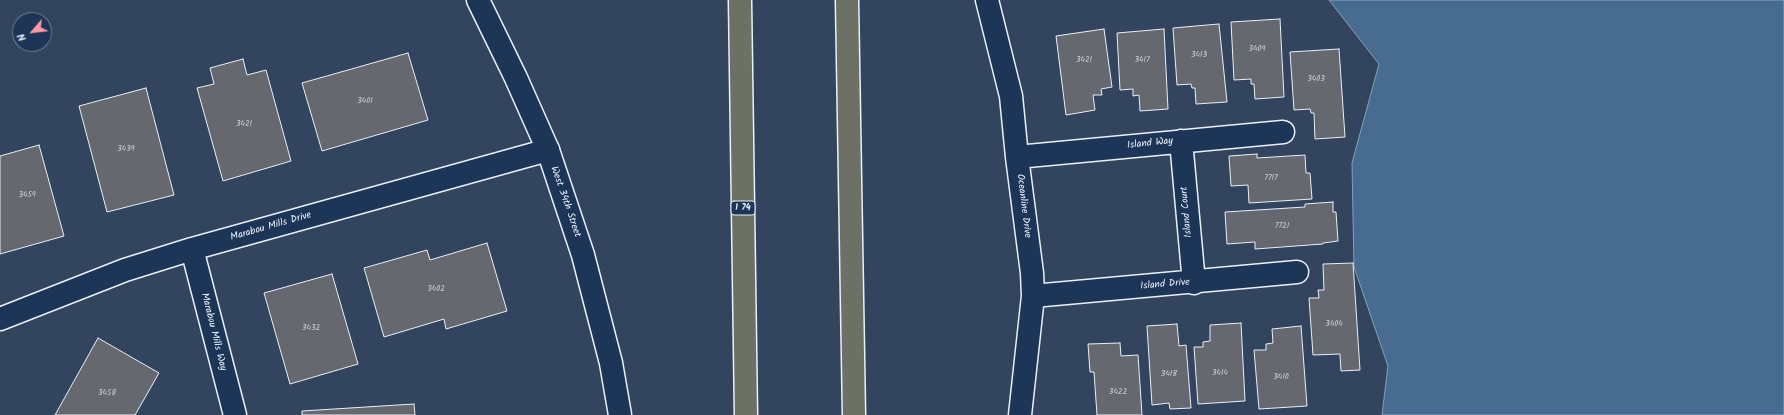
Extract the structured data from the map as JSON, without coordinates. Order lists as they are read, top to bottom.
{
  "streets": {
    "highway": ["I 74"],
    "street": [
      "Island Way",
      "West 34th Street",
      "Oceanline Drive",
      "Island Court",
      "Marabou Mills Drive",
      "Island Drive",
      "Marabou Mills Way"
    ]
  },
  "crossings": [
    ["Island Way", "Oceanline Drive"],
    ["Island Way", "Island Court"],
    ["West 34th Street", "Marabou Mills Drive"],
    ["Oceanline Drive", "Island Drive"],
    ["Island Court", "Island Drive"],
    ["Marabou Mills Drive", "Marabou Mills Way"]
  ],
  "house_numbers": [
    "3409",
    "3413",
    "3421",
    "3417",
    "3403",
    "3401",
    "3421",
    "3439",
    "7717",
    "3459",
    "7721",
    "3402",
    "3404",
    "3432",
    "3414",
    "3418",
    "3410",
    "3422",
    "3458"
  ],
  "north": "bottom left"
}
